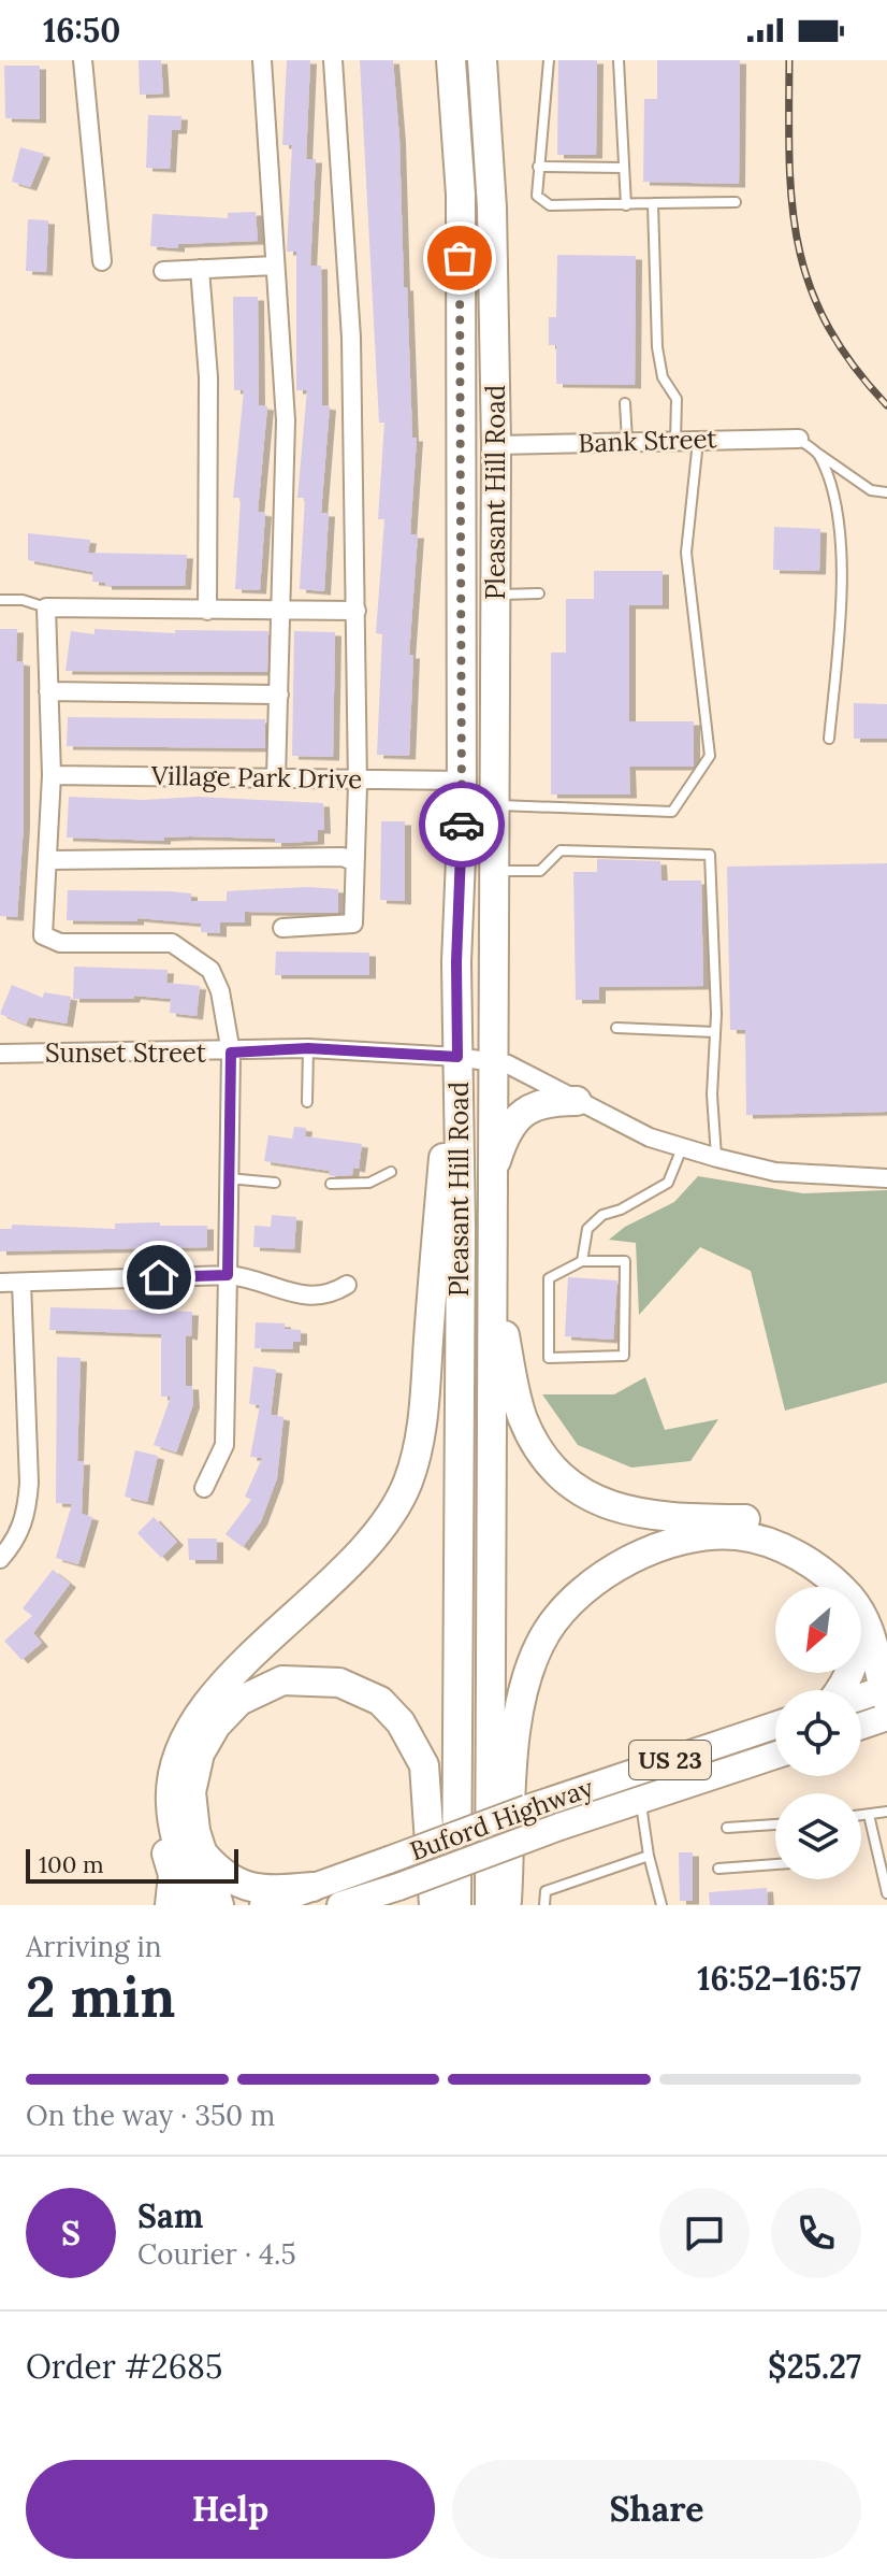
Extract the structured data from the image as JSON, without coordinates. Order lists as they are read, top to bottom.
{
  "streets": {
    "highway": ["Pleasant Hill Road"],
    "main road": ["US 23", "Buford Highway"],
    "street": ["Bank Street", "Village Park Drive", "Sunset Street"]
  },
  "crossings": [
    ["Bank Street", "Pleasant Hill Road"],
    ["Pleasant Hill Road", "Village Park Drive"],
    ["Pleasant Hill Road", "Sunset Street"]
  ],
  "scale_bar": "100 m",
  "north": "bottom left",
  "page": {
    "status": "16:50",
    "scale": "100 m",
    "heading": ["2 min", "Arriving in", "16:52–16:57"],
    "panel": [
      "Sam",
      "Courier · 4.5",
      "Order #2685",
      "$25.27"
    ],
    "bar": "On the way · 350 m",
    "round": "S",
    "buttons": ["Help", "Share"]
  }
}
